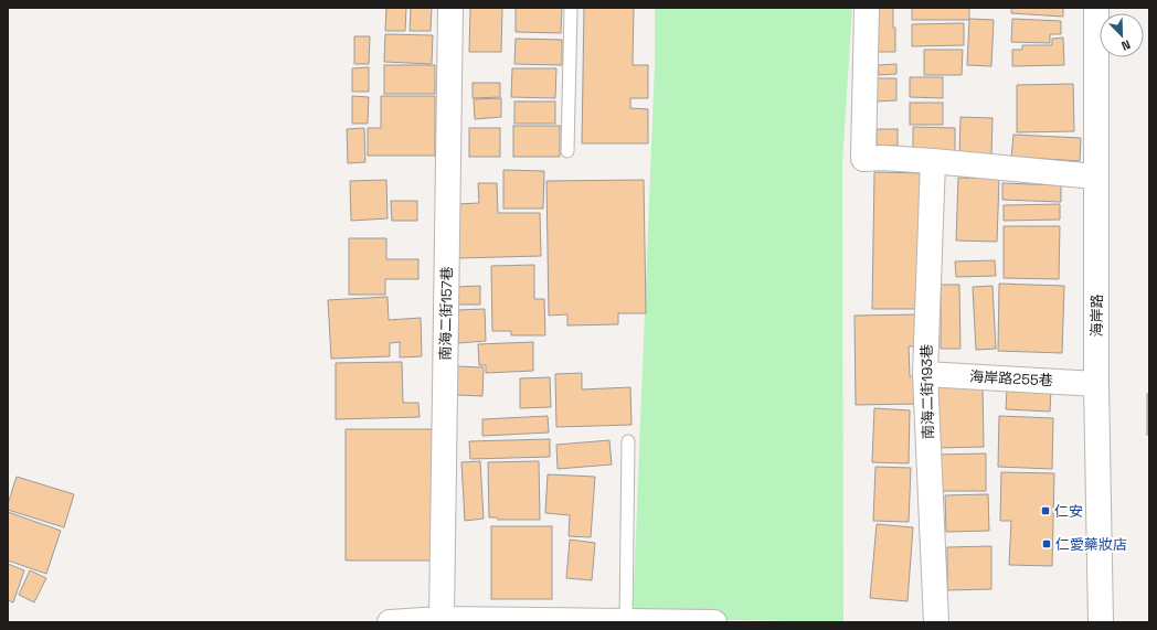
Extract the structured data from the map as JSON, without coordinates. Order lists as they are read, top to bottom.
{
  "streets": {
    "street": [
      "南海二街157巷",
      "海岸路",
      "海岸路255巷",
      "南海二街193巷"
    ]
  },
  "crossings": [
    ["海岸路", "海岸路255巷"],
    ["海岸路255巷", "南海二街193巷"]
  ],
  "places": {
    "transit": ["仁安", "仁愛藥妝店"]
  },
  "north": "bottom right"
}
